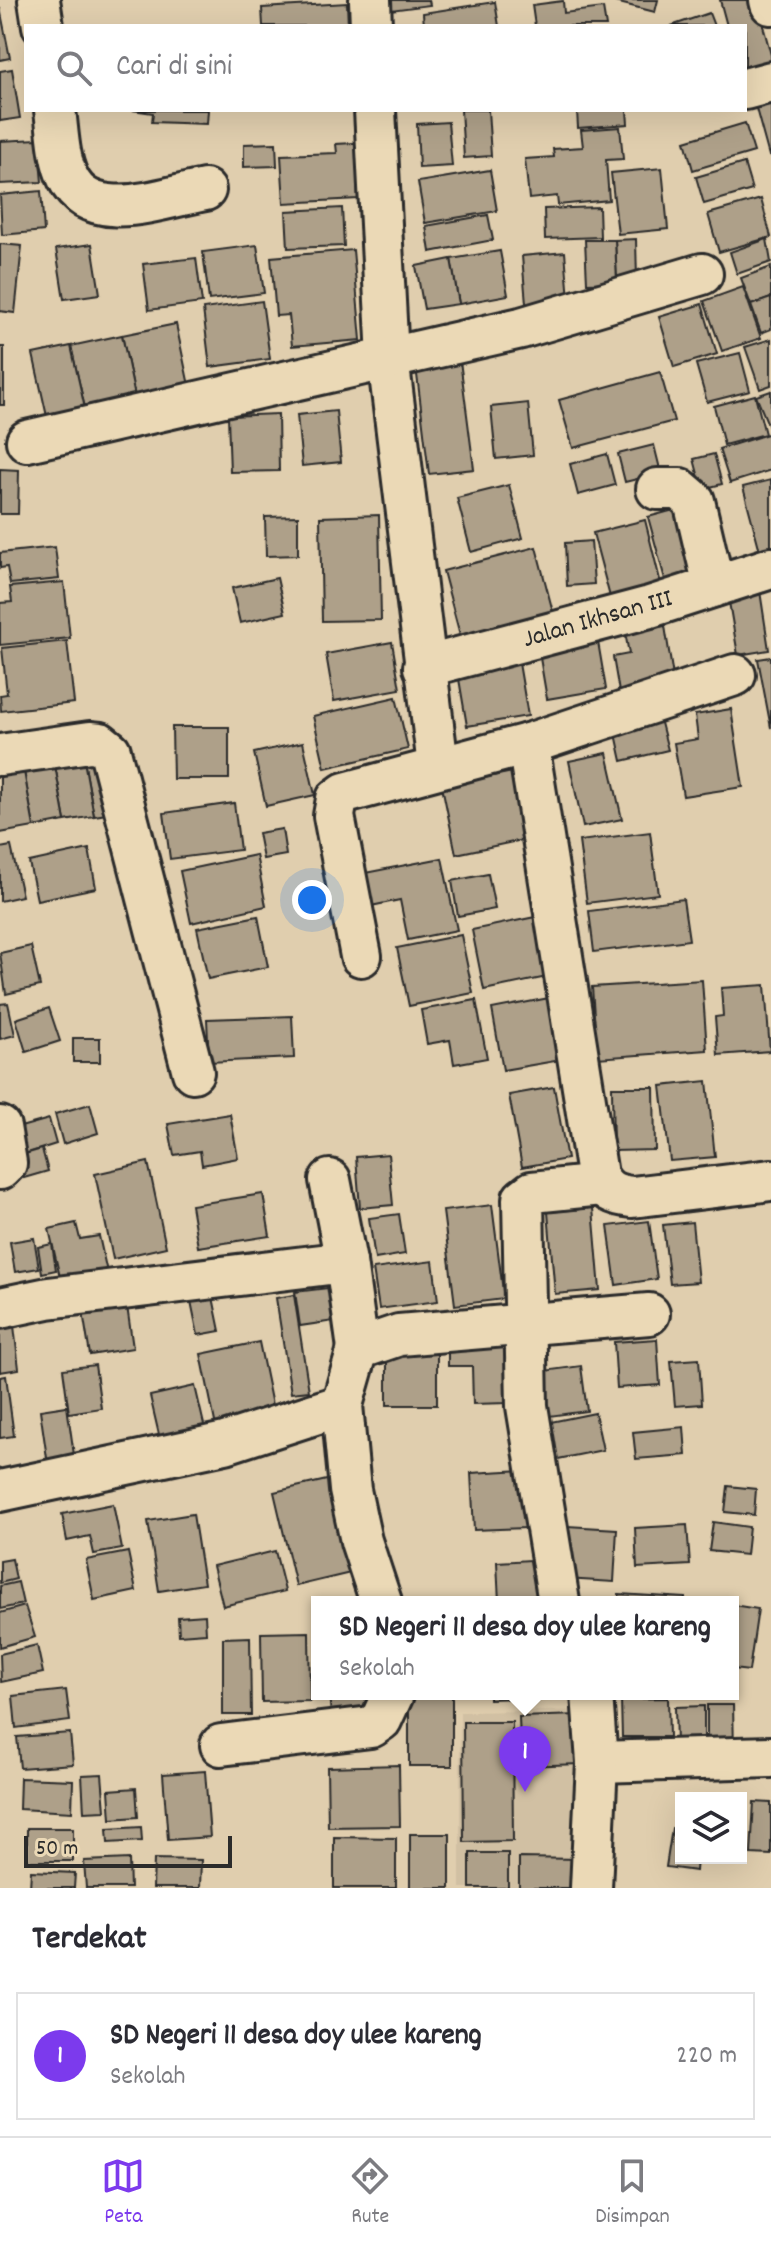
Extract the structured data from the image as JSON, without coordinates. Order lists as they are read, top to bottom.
{
  "streets": {
    "street": ["Jalan Ikhsan III"]
  },
  "scale_bar": "50 m",
  "page": {
    "search": "Cari di sini",
    "popup": ["SD Negeri 11 desa doy ulee kareng", "Sekolah"],
    "pins": "1",
    "scale": "50 m",
    "heading": "Terdekat",
    "list": [
      {
        "mark": "1",
        "name": "SD Negeri 11 desa doy ulee kareng",
        "note": "Sekolah",
        "value": "220 m"
      }
    ],
    "nav": ["Peta", "Rute", "Disimpan"]
  }
}
